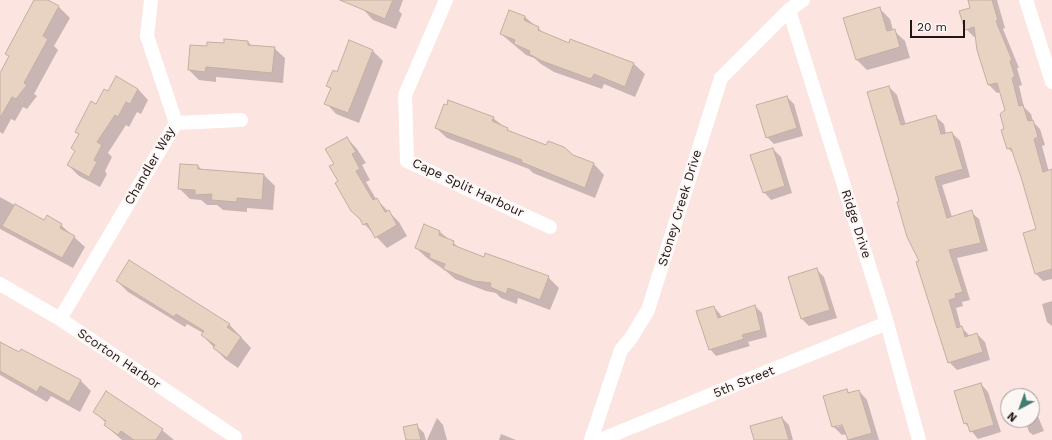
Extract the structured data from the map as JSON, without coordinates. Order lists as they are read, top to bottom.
{
  "streets": {
    "street": [
      "Chandler Way",
      "Cape Split Harbour",
      "Stoney Creek Drive",
      "Ridge Drive",
      "Scorton Harbor",
      "5th Street"
    ]
  },
  "crossings": [
    ["Chandler Way", "Scorton Harbor"],
    ["Stoney Creek Drive", "Ridge Drive"],
    ["Ridge Drive", "5th Street"]
  ],
  "scale_bar": "20 m",
  "north": "bottom left"
}
